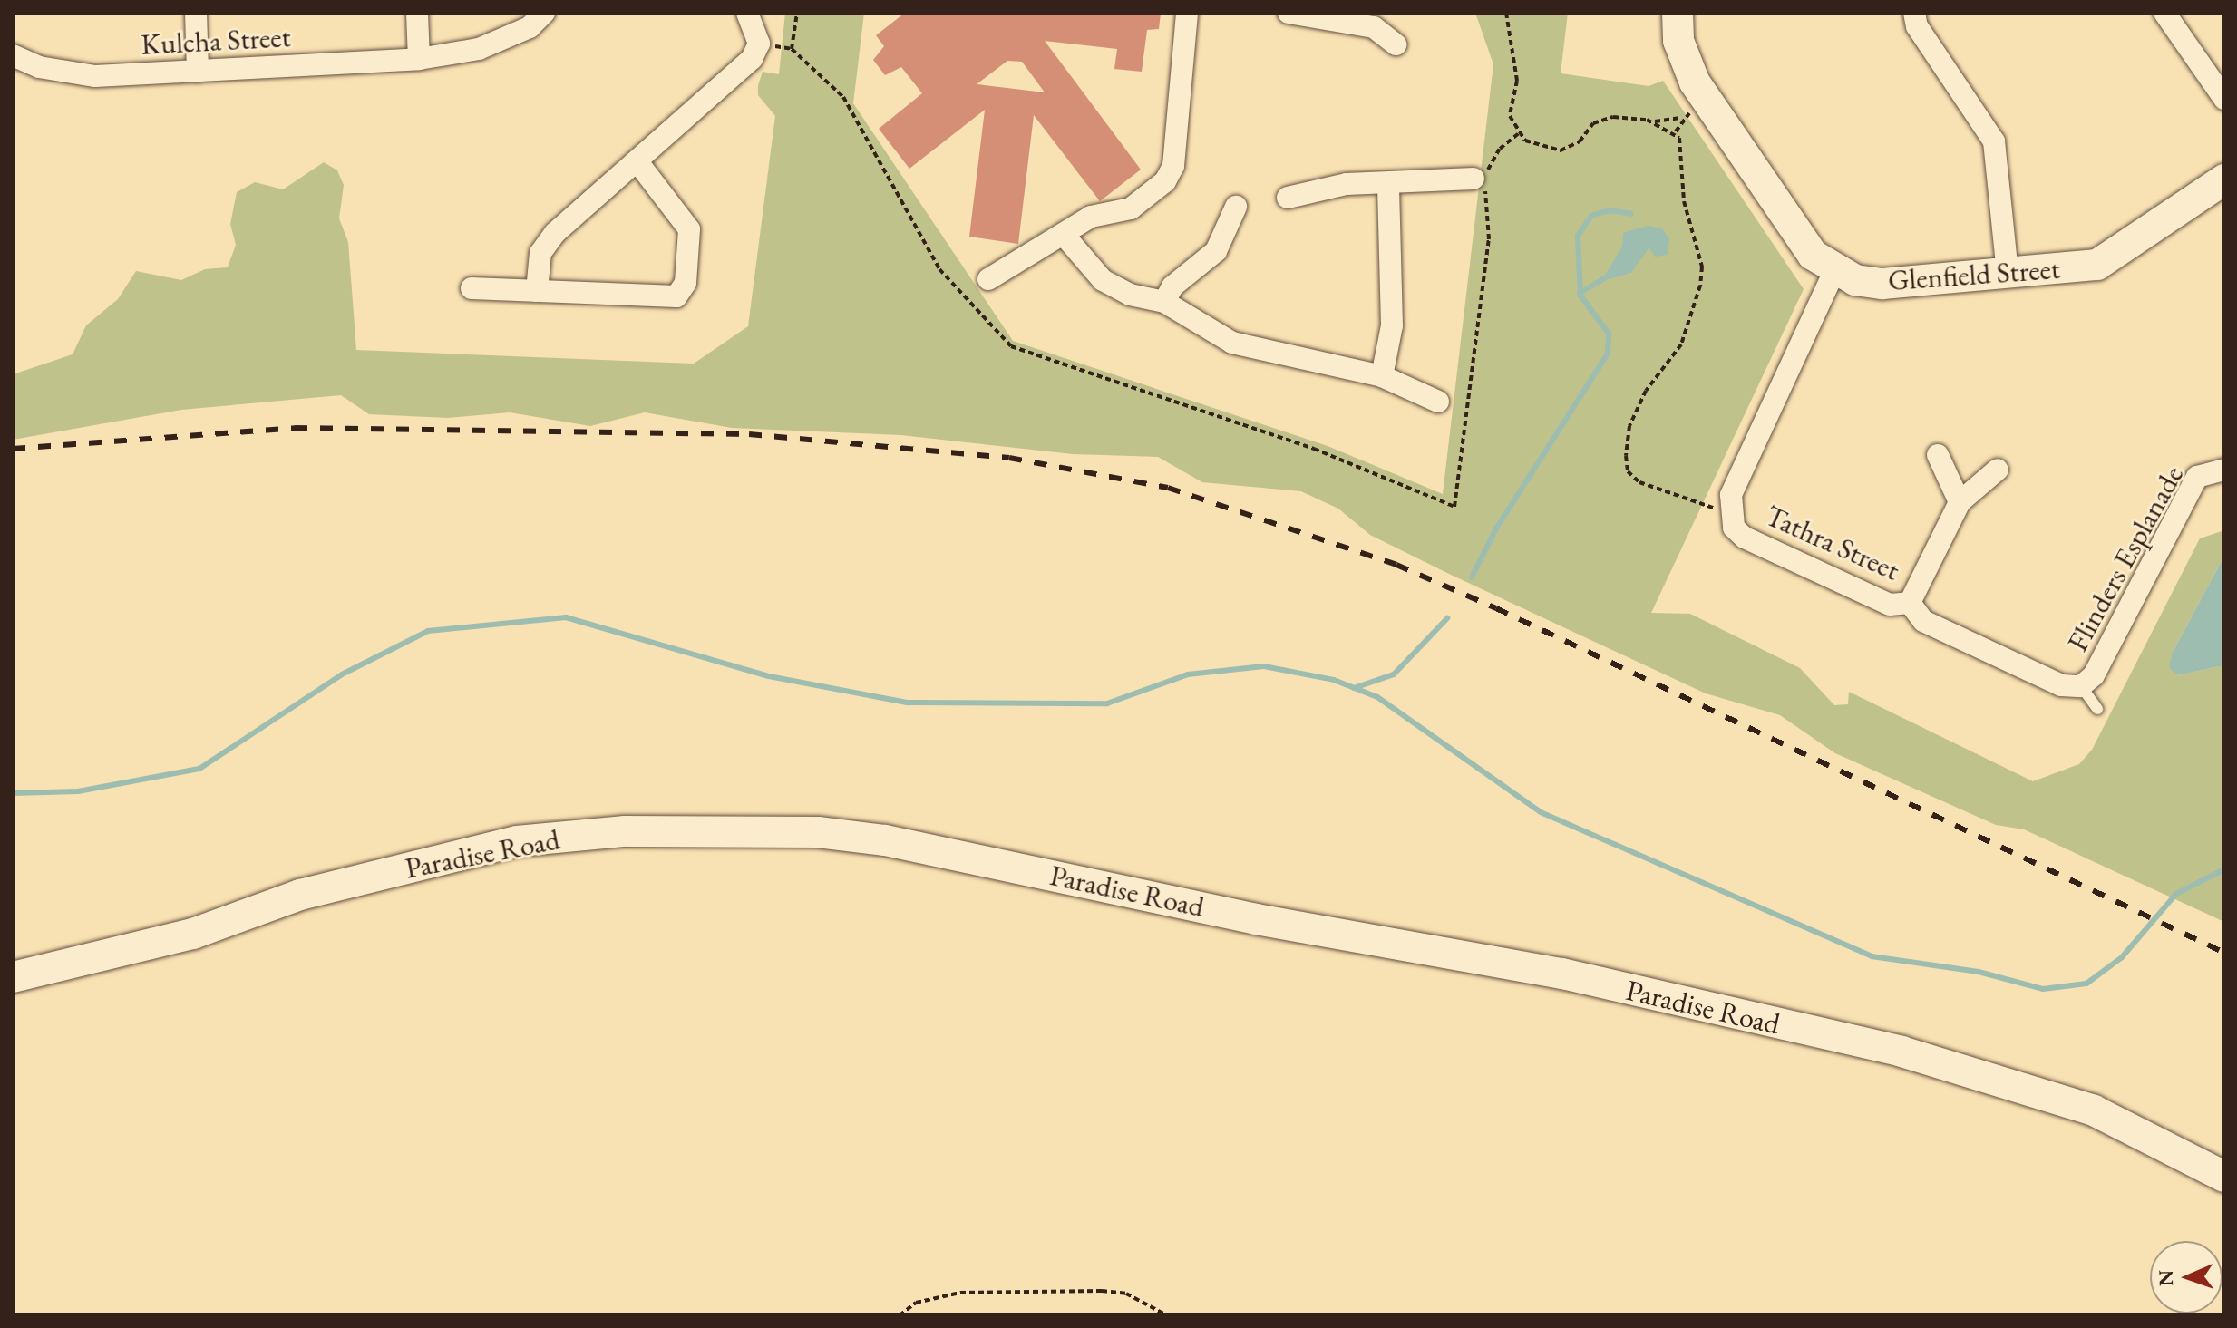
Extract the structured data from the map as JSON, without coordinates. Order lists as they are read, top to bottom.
{
  "streets": {
    "street": [
      "Kulcha Street",
      "Glenfield Street",
      "Tathra Street",
      "Flinders Esplanade",
      "Paradise Road"
    ]
  },
  "crossings": [
    ["Glenfield Street", "Tathra Street"],
    ["Tathra Street", "Flinders Esplanade"]
  ],
  "north": "left"
}
